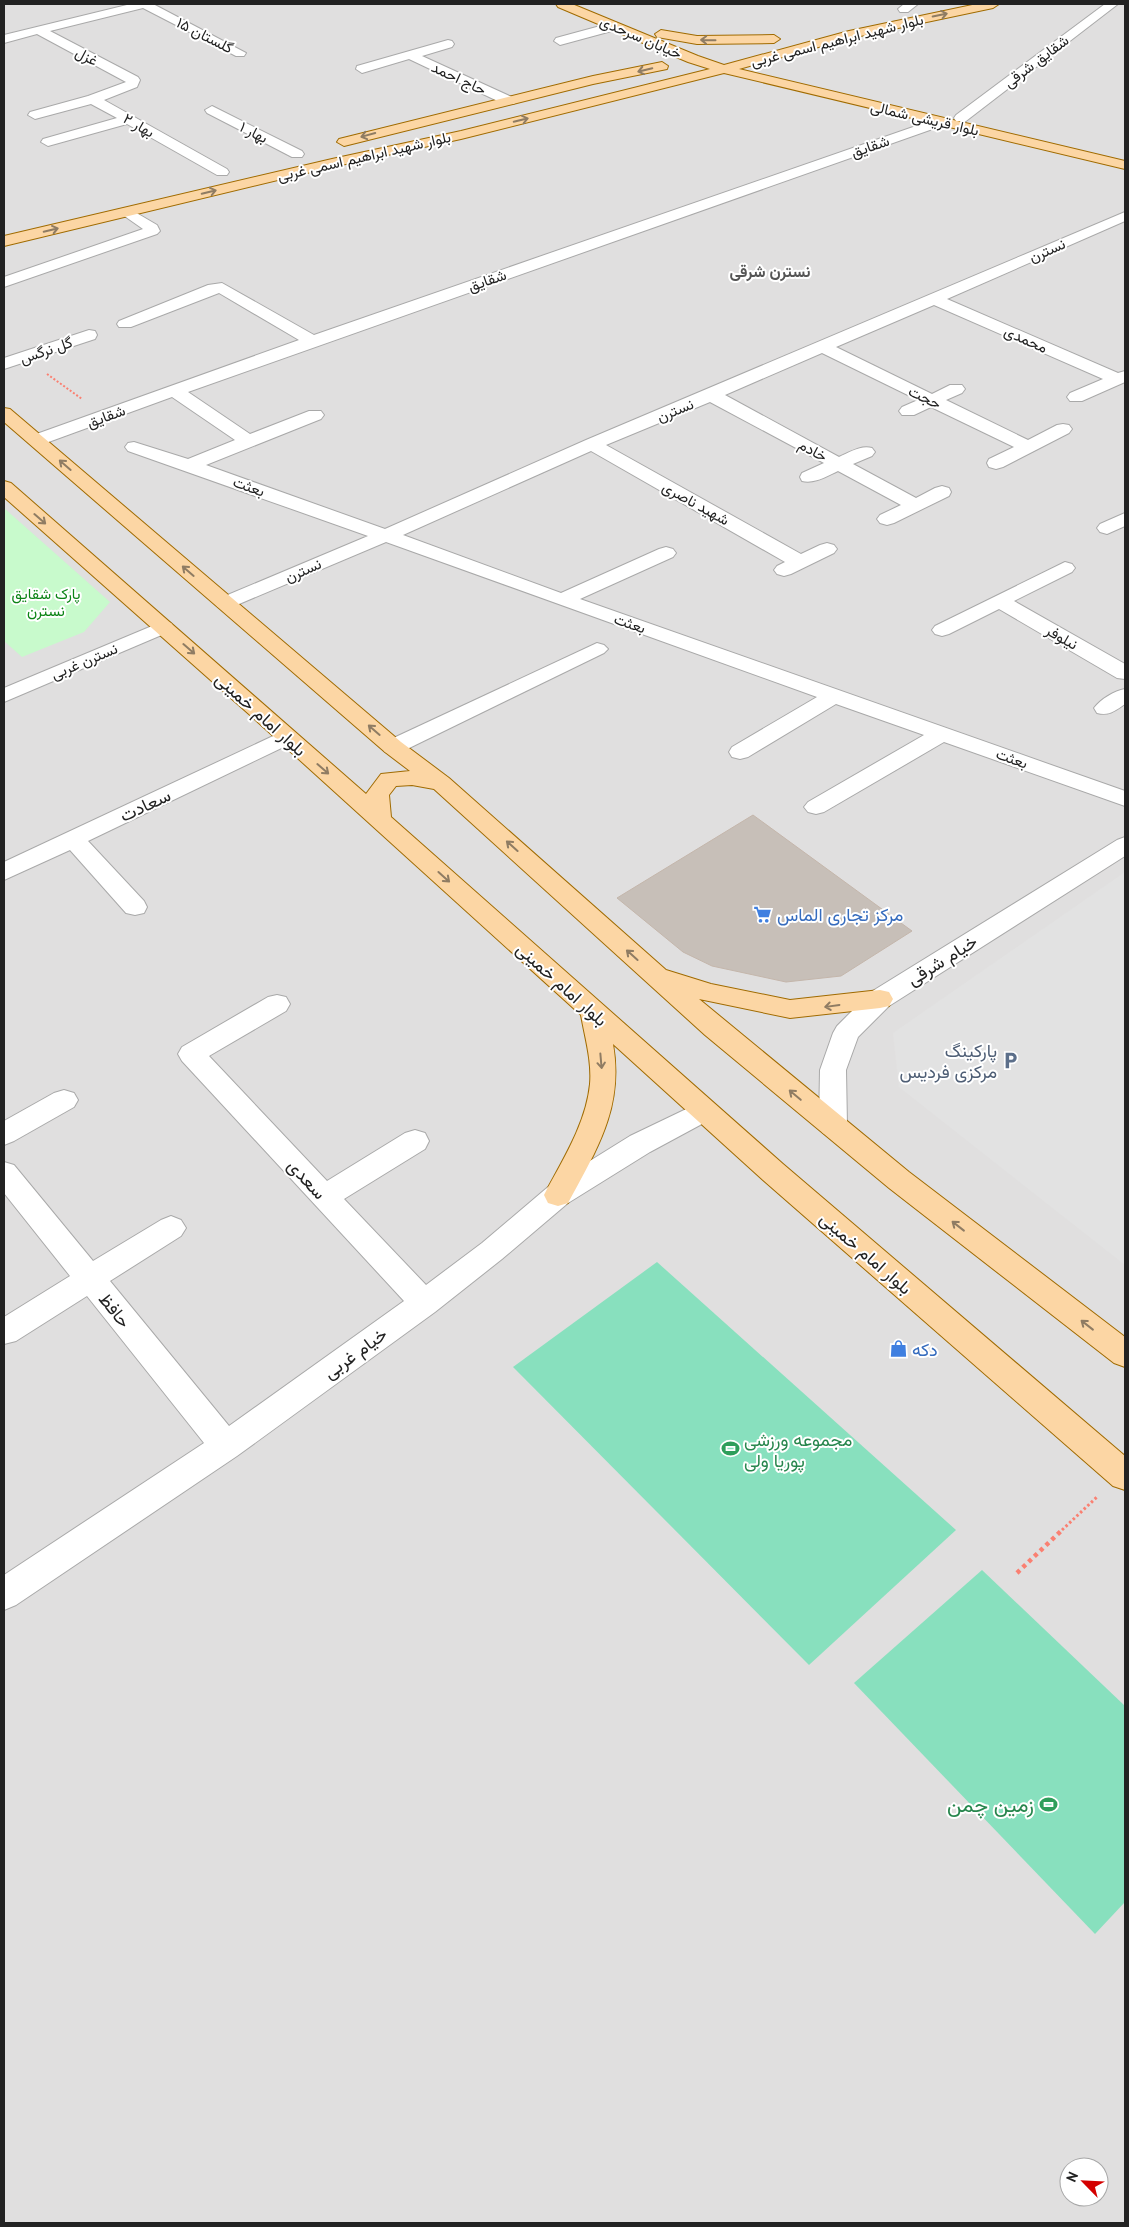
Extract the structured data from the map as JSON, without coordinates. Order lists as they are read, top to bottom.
{
  "streets": {
    "main road": [
      "خیابان سرحدی",
      "بلوار شهید ابراهیم اسمی غربی",
      "بلوار قریشی شمالی",
      "بلوار امام خمینی"
    ],
    "street": [
      "گلستان ۱۵",
      "غزل",
      "شقایق شرقی",
      "حاج احمد",
      "بهار ۲",
      "بهار ۱",
      "شقایق",
      "نسترن",
      "محمدی",
      "گل نرگس",
      "حجت",
      "خادم",
      "بعثت",
      "شهید ناصری",
      "نیلوفر",
      "نسترن غربی",
      "سعادت",
      "خیام شرقی",
      "سعدی",
      "حافظ",
      "خیام غربی"
    ]
  },
  "crossings": [
    ["خیابان سرحدی", "بلوار شهید ابراهیم اسمی غربی"],
    ["خیابان سرحدی", "بلوار قریشی شمالی"],
    ["بلوار شهید ابراهیم اسمی غربی", "حاج احمد"],
    ["بلوار شهید ابراهیم اسمی غربی", "بلوار قریشی شمالی"],
    ["بلوار شهید ابراهیم اسمی غربی", "بهار ۱"],
    ["غزل", "بهار ۲"],
    ["شقایق شرقی", "بلوار قریشی شمالی"],
    ["بلوار قریشی شمالی", "شقایق"],
    ["نسترن", "محمدی"],
    ["نسترن", "حجت"],
    ["نسترن", "خادم"],
    ["نسترن", "بعثت"],
    ["نسترن", "شهید ناصری"],
    ["نسترن غربی", "بلوار امام خمینی"],
    ["بلوار امام خمینی", "سعادت"],
    ["بلوار امام خمینی", "خیام غربی"],
    ["سعدی", "خیام غربی"],
    ["حافظ", "خیام غربی"]
  ],
  "districts": ["نسترن شرقی"],
  "parks": ["پارک شقایق نسترن"],
  "places": {
    "supermarket": ["مرکز تجاری الماس"],
    "parking": ["پارکینگ مرکزی فردیس"],
    "shop": ["دکه"],
    "sports": ["مجموعه ورزشی پوریا ولی", "زمین چمن"]
  },
  "north": "top left"
}
